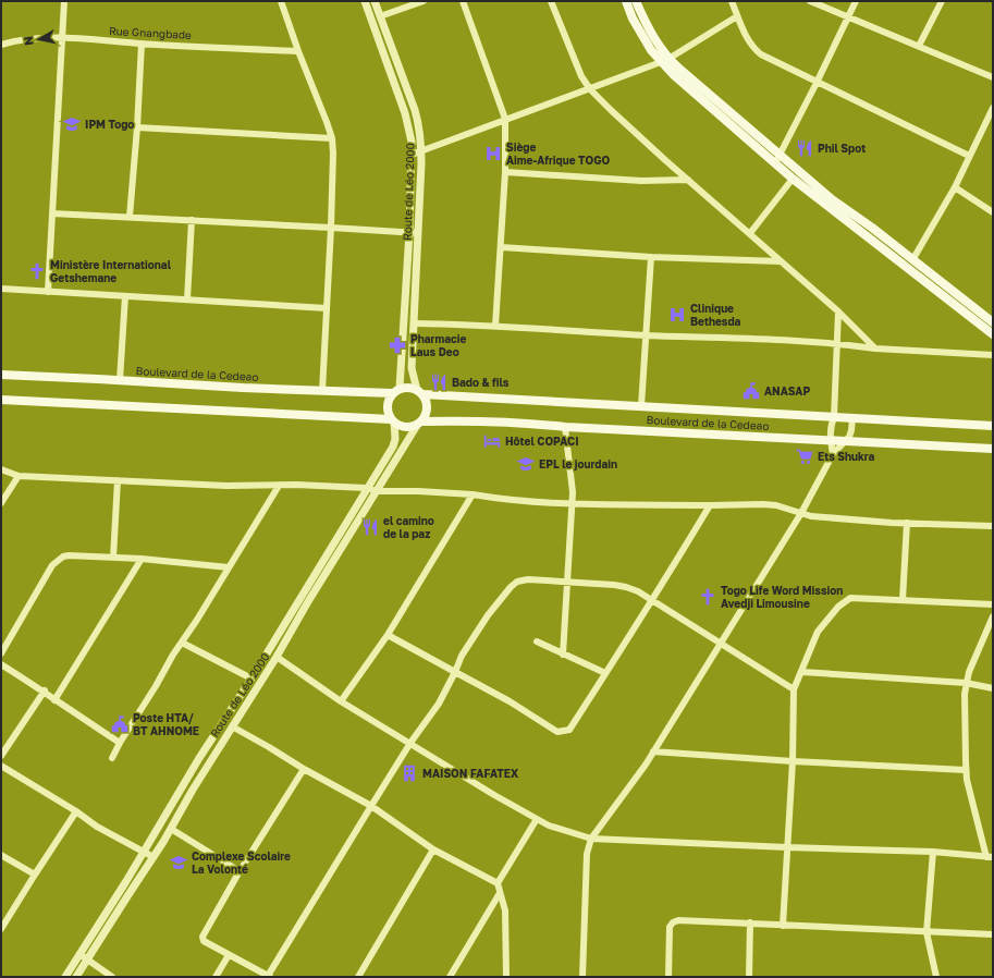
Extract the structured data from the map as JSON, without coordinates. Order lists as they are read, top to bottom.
{
  "streets": {
    "main road": ["Boulevard de la Cedeao"],
    "street": ["Rue Gnangbade", "Route de Léo 2000"]
  },
  "crossings": [
    ["Route de Léo 2000", "Boulevard de la Cedeao"]
  ],
  "places": {
    "school or university": ["IPM Togo", "EPL le jourdain", "Complexe Scolaire La Volonté"],
    "restaurant": ["Phil Spot", "Bado & fils", "el camino de la paz"],
    "hospital": ["Siège Aime-Afrique TOGO", "Clinique Bethesda"],
    "church": ["Ministère International Getshemane", "Togo Life Word Mission Avedji Limousine"],
    "pharmacy": ["Pharmacie Laus Deo"],
    "public building": ["ANASAP", "Poste HTA/ BT AHNOME"],
    "hotel": ["Hôtel COPACI"],
    "supermarket": ["Ets Shukra"],
    "building": ["MAISON FAFATEX"]
  },
  "north": "left"
}
